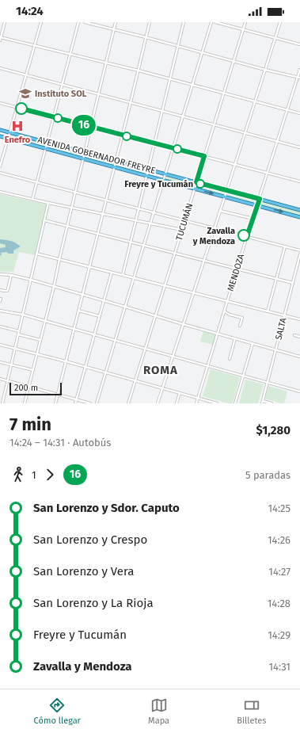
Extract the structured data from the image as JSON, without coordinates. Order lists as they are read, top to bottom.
{
  "streets": {
    "main road": ["AVENIDA GOBERNADOR FREYRE"],
    "street": ["TUCUMÁN", "MENDOZA", "SALTA"]
  },
  "crossings": [
    ["AVENIDA GOBERNADOR FREYRE", "TUCUMÁN"],
    ["AVENIDA GOBERNADOR FREYRE", "MENDOZA"]
  ],
  "districts": ["ROMA"],
  "places": {
    "school or university": ["Instituto SOL"],
    "hospital": ["Enefro"],
    "other": ["Freyre y Tucumán", "Zavalla y Mendoza"]
  },
  "lines": ["bus line 16"],
  "scale_bar": "200 m",
  "page": {
    "status": "14:24",
    "on_map": "16",
    "scale": "200 m",
    "heading": ["7 min", "14:24 – 14:31 · Autobús", "$1,280"],
    "legs": ["1", "16", "5 paradas"],
    "list": [
      {
        "name": "San Lorenzo y Sdor. Caputo",
        "value": "14:25"
      },
      {
        "name": "San Lorenzo y Crespo",
        "value": "14:26"
      },
      {
        "name": "San Lorenzo y Vera",
        "value": "14:27"
      },
      {
        "name": "San Lorenzo y La Rioja",
        "value": "14:28"
      },
      {
        "name": "Freyre y Tucumán",
        "value": "14:29"
      },
      {
        "name": "Zavalla y Mendoza",
        "value": "14:31"
      }
    ],
    "tabs": ["Cómo llegar", "Mapa", "Billetes"]
  }
}
